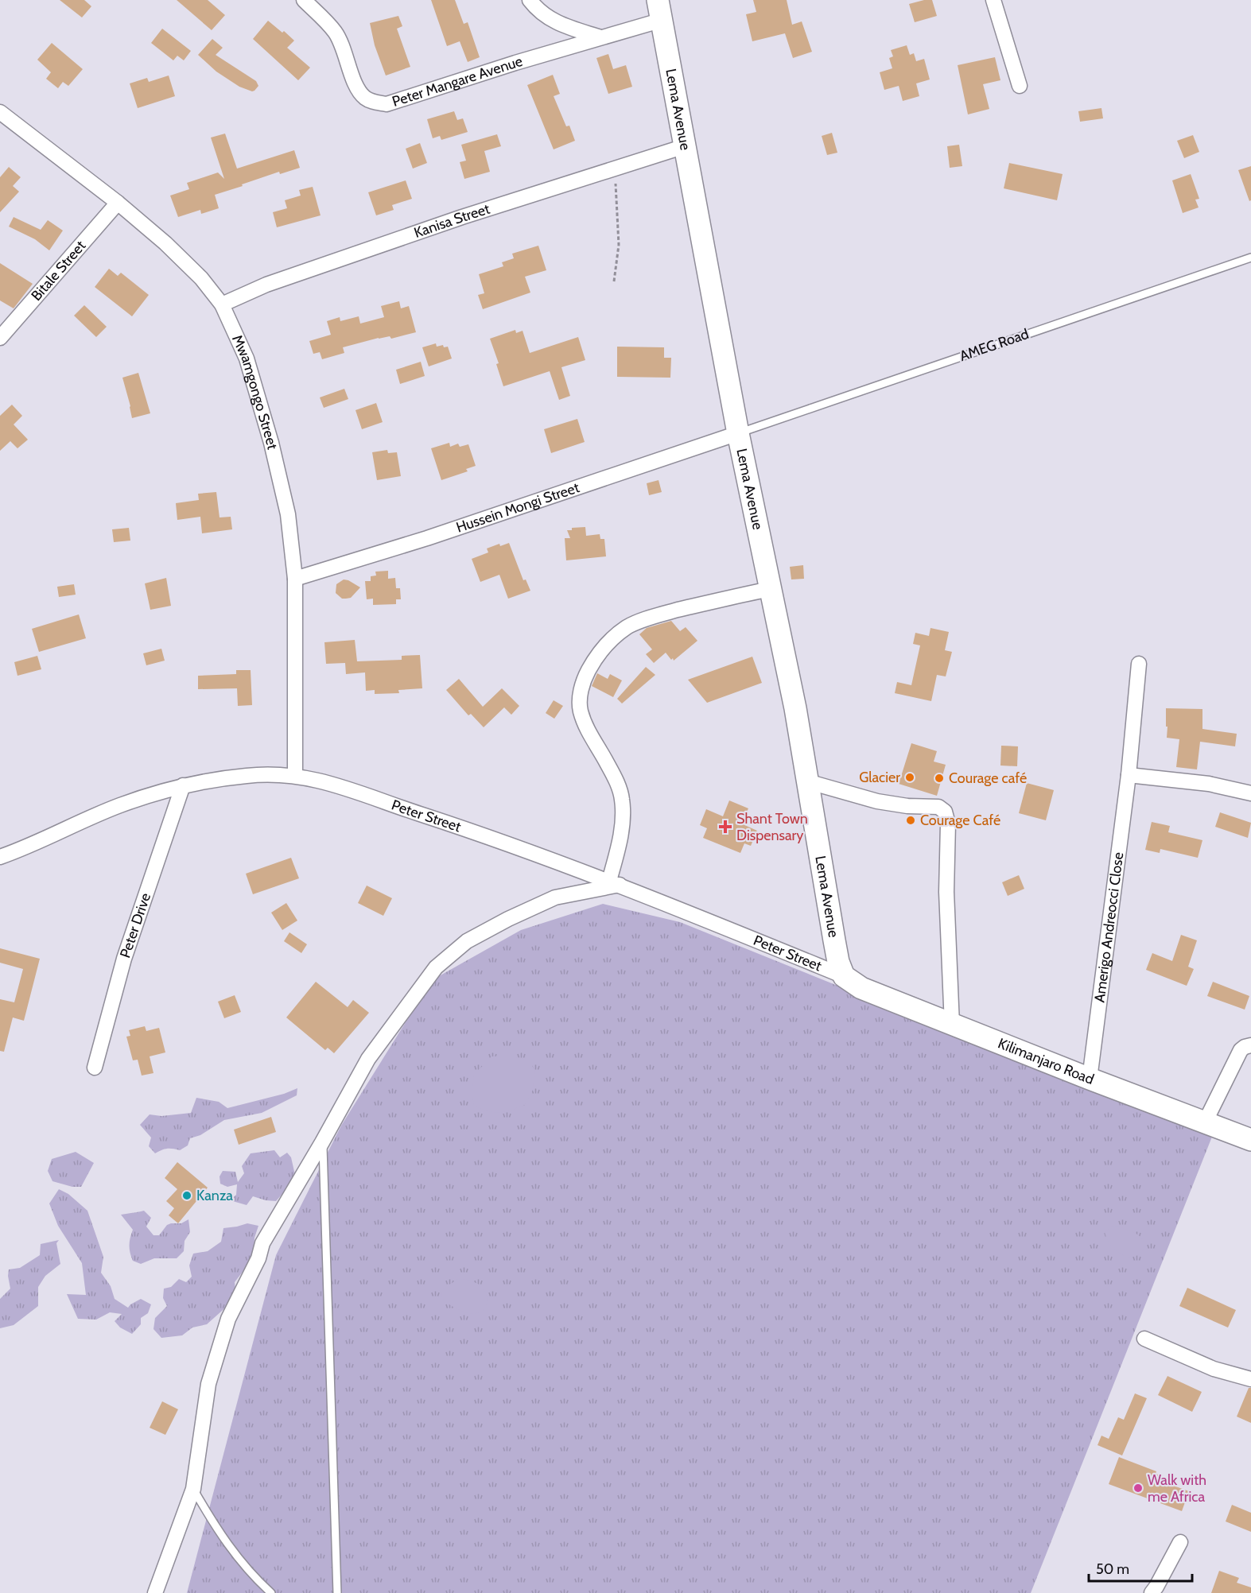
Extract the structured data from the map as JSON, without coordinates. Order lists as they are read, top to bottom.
{
  "streets": {
    "main road": ["Lema Avenue", "Kilimanjaro Road"],
    "street": [
      "Peter Mangare Avenue",
      "Kanisa Street",
      "Bitale Street",
      "Mwamgongo Street",
      "Hussein Mongi Street",
      "Peter Street",
      "Peter Drive",
      "Amerigo Andreocci Close"
    ],
    "lane": ["AMEG Road"]
  },
  "crossings": [
    ["Peter Mangare Avenue", "Lema Avenue"],
    ["Lema Avenue", "Kanisa Street"],
    ["Lema Avenue", "AMEG Road"],
    ["Lema Avenue", "Hussein Mongi Street"],
    ["Lema Avenue", "Peter Street"],
    ["Lema Avenue", "Kilimanjaro Road"],
    ["Kanisa Street", "Mwamgongo Street"],
    ["Bitale Street", "Mwamgongo Street"],
    ["AMEG Road", "Hussein Mongi Street"],
    ["Mwamgongo Street", "Hussein Mongi Street"],
    ["Mwamgongo Street", "Peter Street"],
    ["Peter Street", "Peter Drive"],
    ["Peter Street", "Kilimanjaro Road"],
    ["Amerigo Andreocci Close", "Kilimanjaro Road"]
  ],
  "places": {
    "other": [
      "Glacier",
      "Courage café",
      "Courage Café",
      "Kanza",
      "Walk with me Africa"
    ],
    "health": ["Shant Town Dispensary"]
  },
  "scale_bar": "50 m"
}
